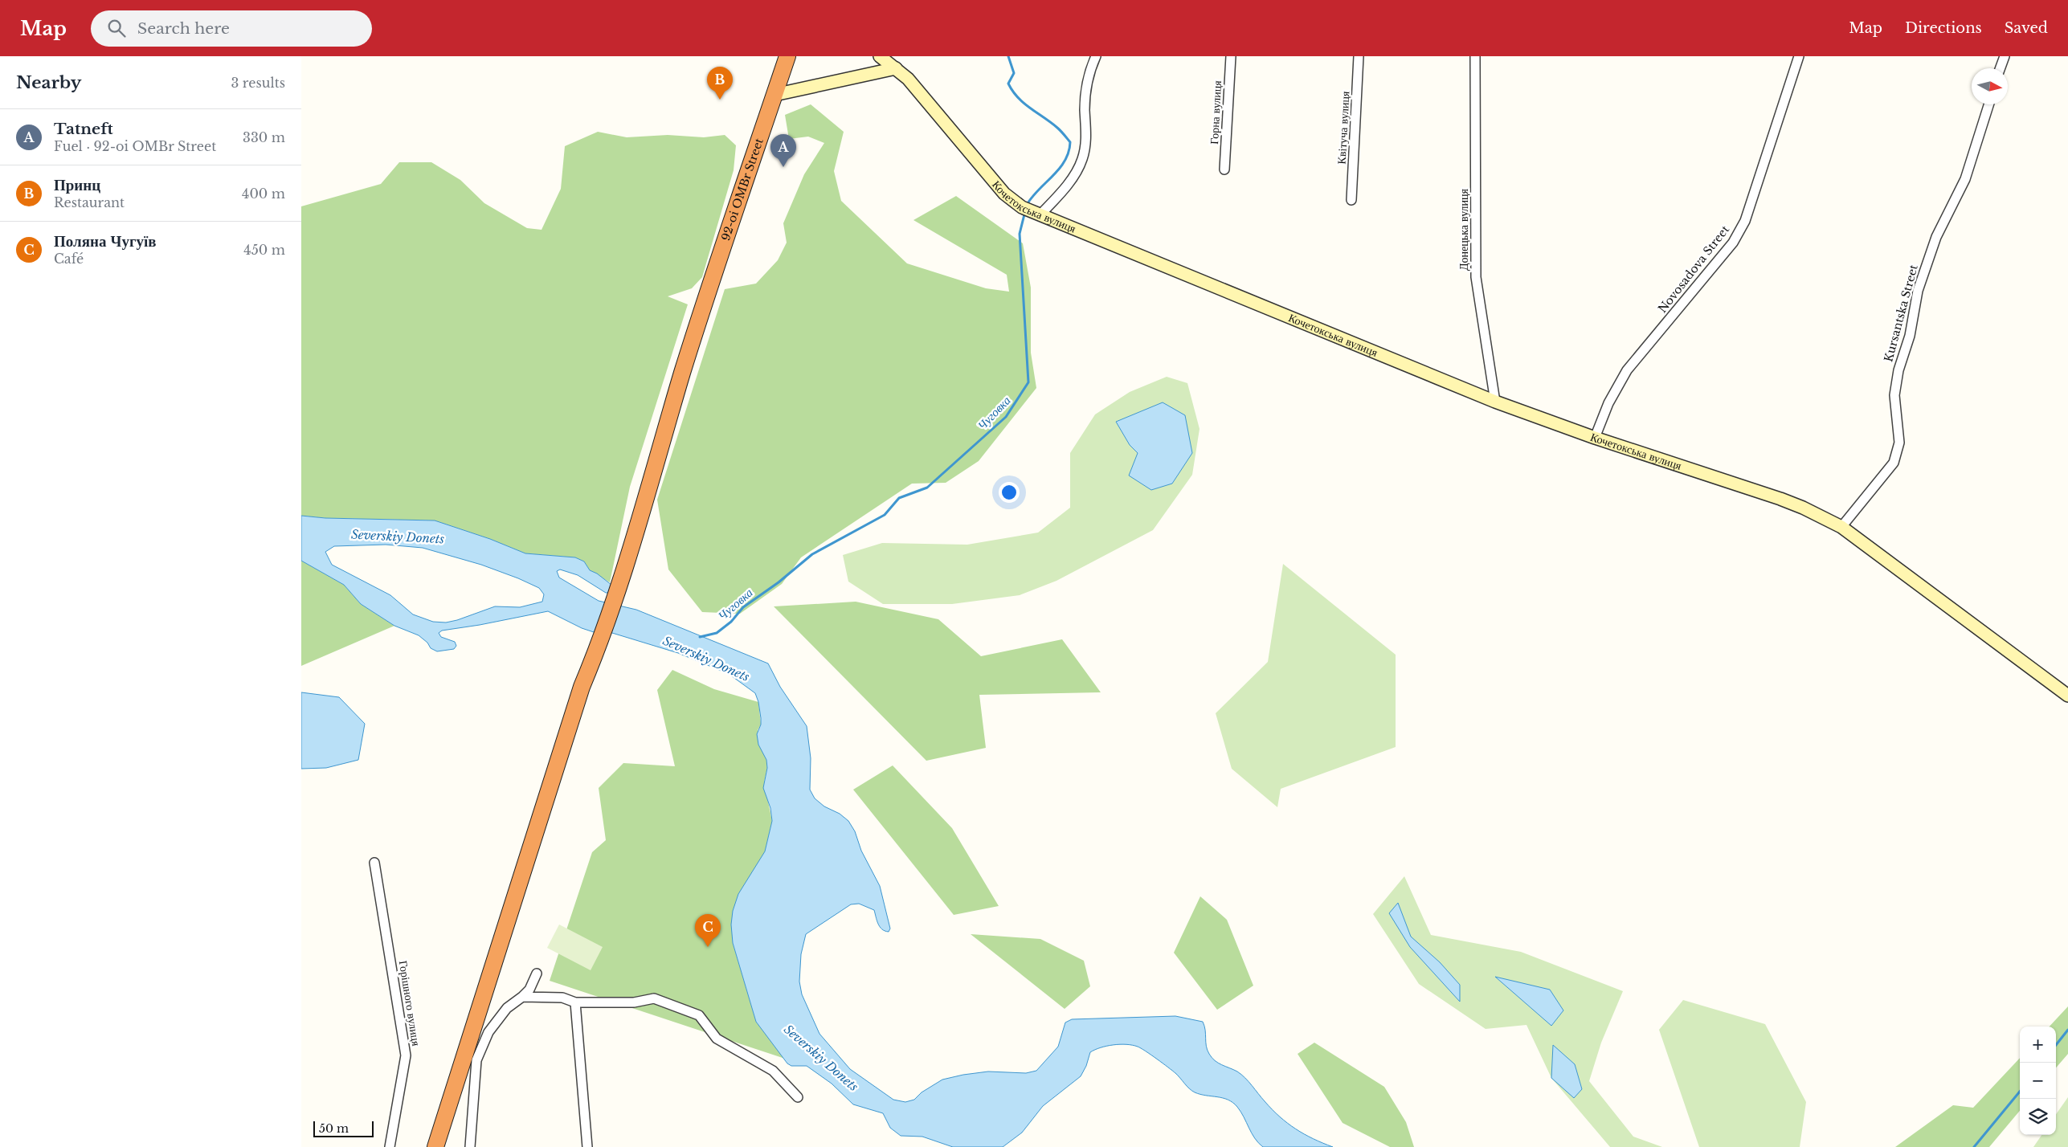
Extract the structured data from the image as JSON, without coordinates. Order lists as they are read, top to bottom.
{
  "streets": {
    "highway": ["92-oi OMBr Street"],
    "main road": ["Кочетокська вулиця"],
    "street": [
      "Горна вулиця",
      "Квітуча вулиця",
      "Донецька вулиця",
      "Novosadova Street",
      "Kursantska Street",
      "Горішного вулиця"
    ]
  },
  "crossings": [
    ["Кочетокська вулиця", "Донецька вулиця"],
    ["Кочетокська вулиця", "Novosadova Street"],
    ["Кочетокська вулиця", "Kursantska Street"]
  ],
  "water": ["Чуговка", "Severskiy Donets"],
  "scale_bar": "50 m",
  "north": "right",
  "page": {
    "header": "Map",
    "search": "Search here",
    "nav": ["Map", "Directions", "Saved"],
    "heading": ["Nearby", "3 results"],
    "pins": ["B", "A", "C"],
    "list": [
      {
        "mark": "A",
        "name": "Tatneft",
        "note": "Fuel · 92-oi OMBr Street",
        "value": "330 m"
      },
      {
        "mark": "B",
        "name": "Принц",
        "note": "Restaurant",
        "value": "400 m"
      },
      {
        "mark": "C",
        "name": "Поляна Чугуїв",
        "note": "Café",
        "value": "450 m"
      }
    ],
    "map_buttons": ["+", "−"],
    "scale": "50 m"
  }
}
